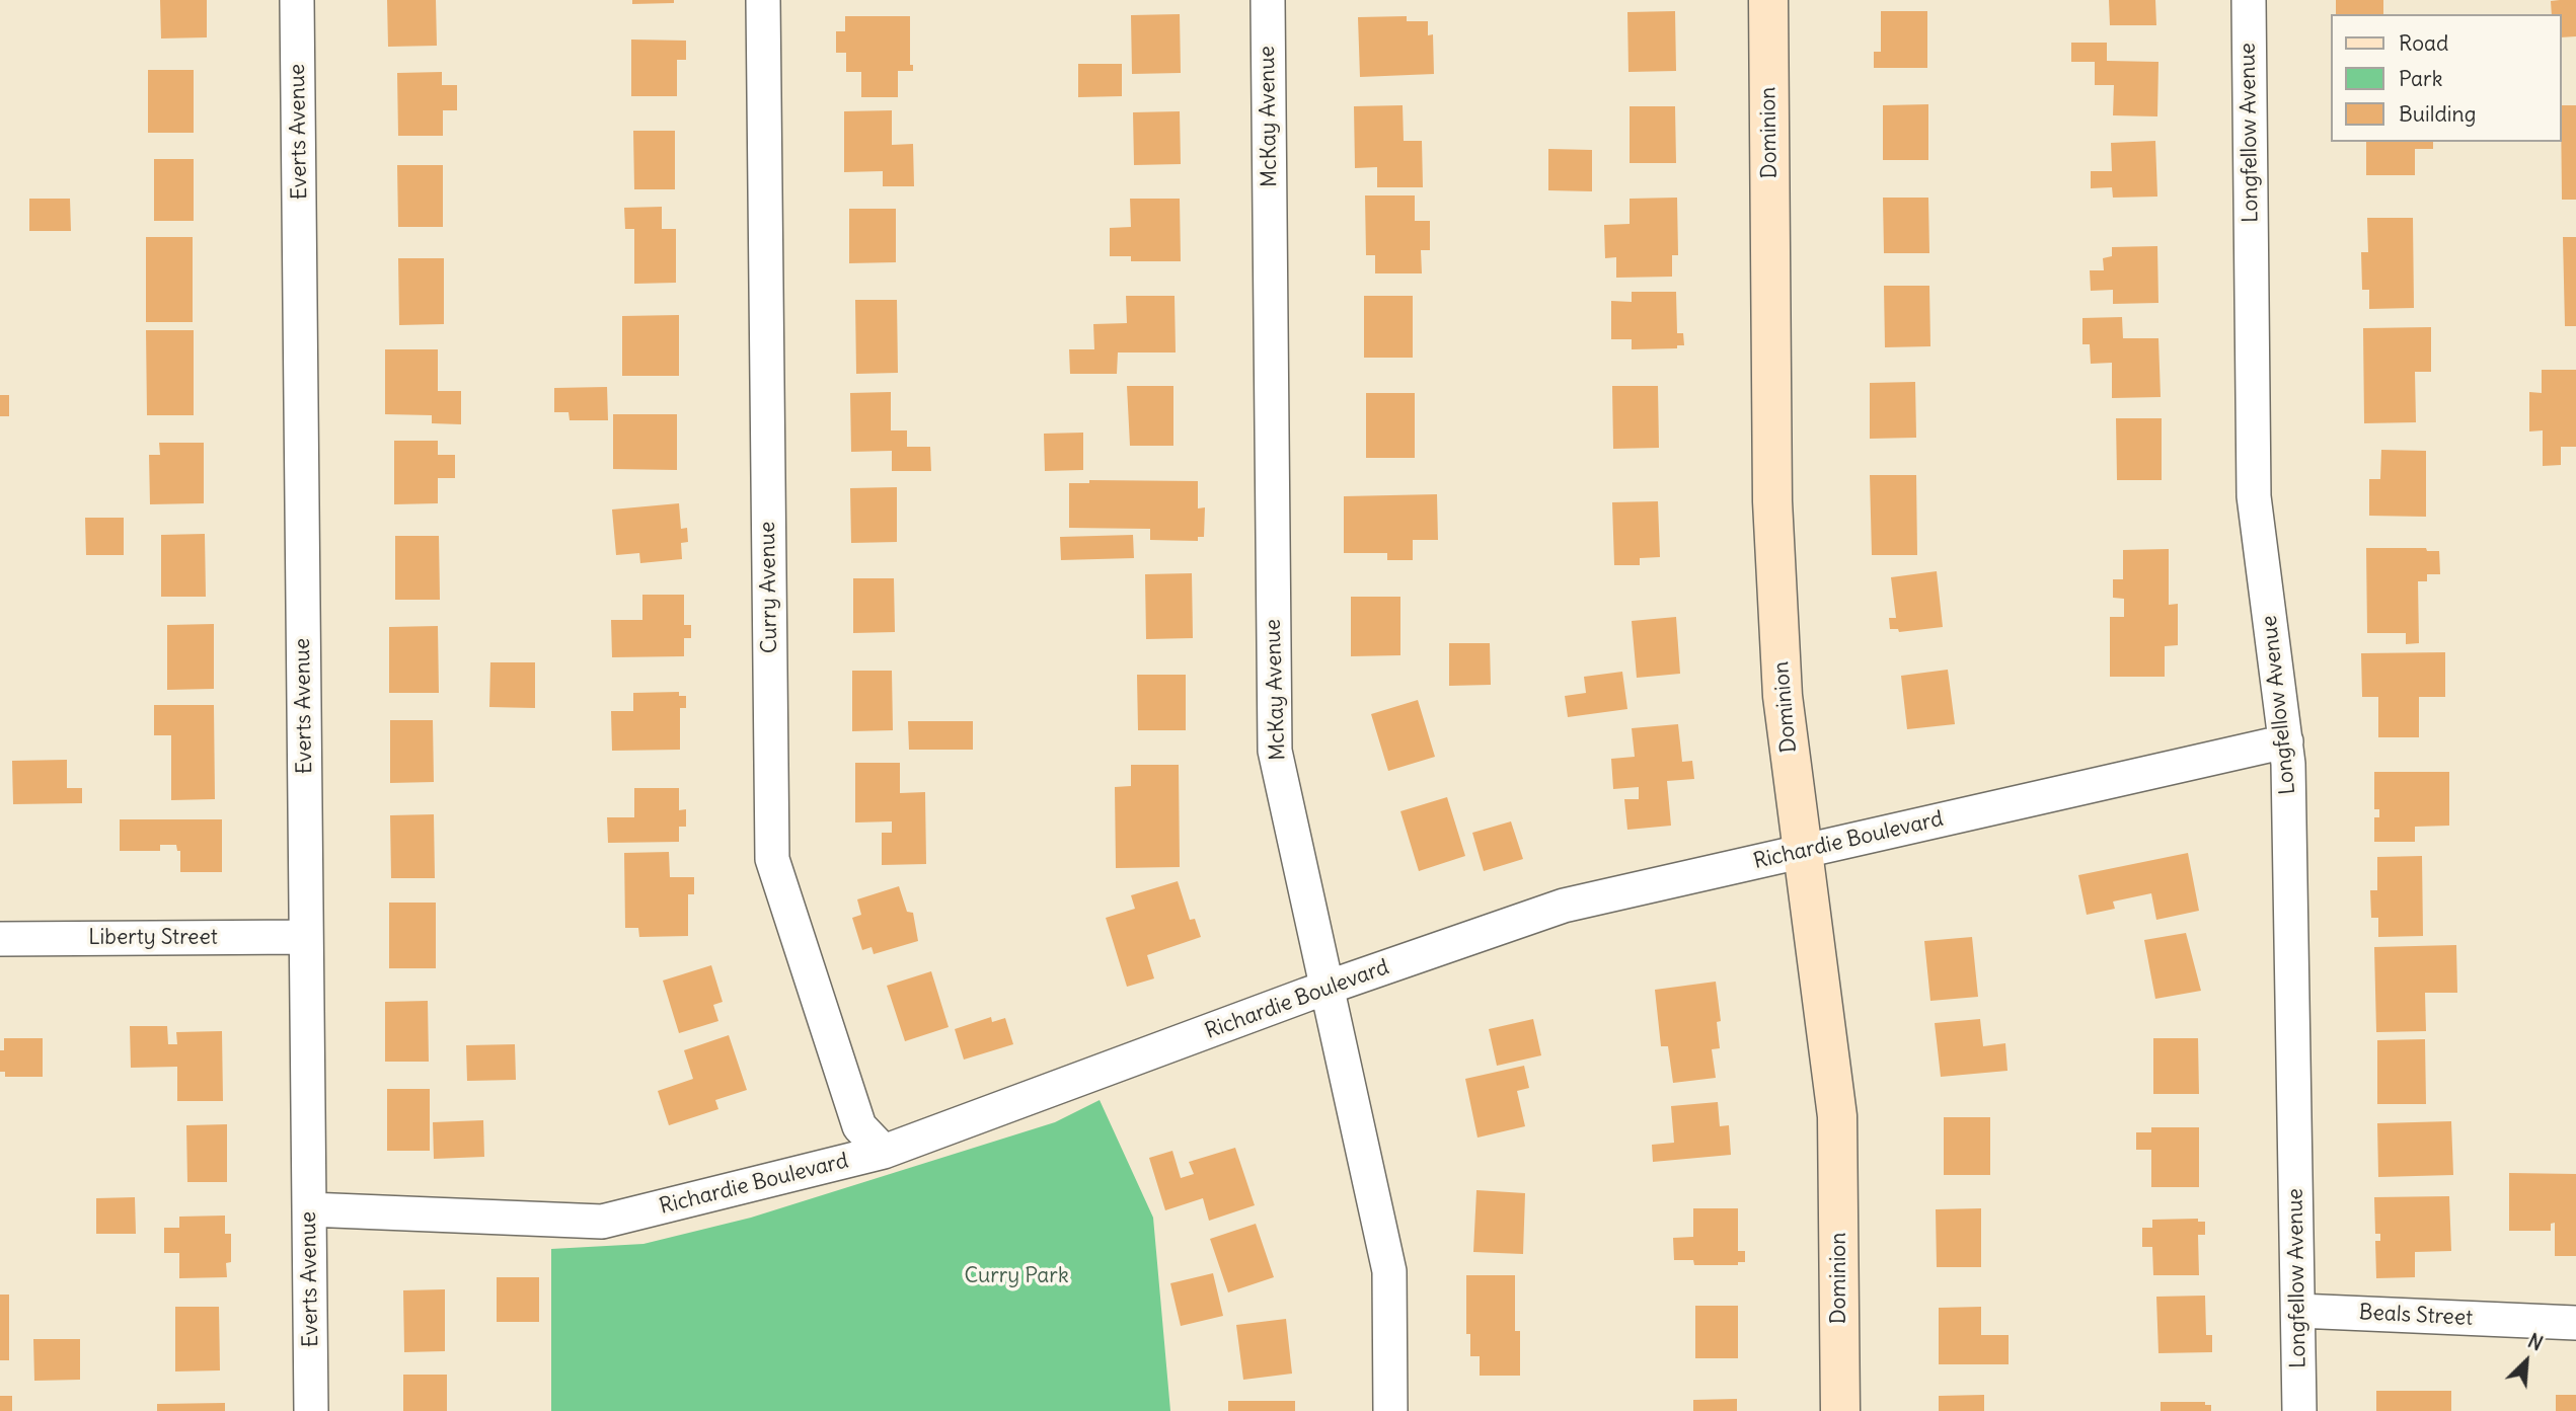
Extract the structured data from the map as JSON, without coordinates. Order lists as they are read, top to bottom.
{
  "streets": {
    "street": [
      "McKay Avenue",
      "Everts Avenue",
      "Dominion",
      "Longfellow Avenue",
      "Curry Avenue",
      "Richardie Boulevard",
      "Liberty Street",
      "Beals Street"
    ]
  },
  "crossings": [
    ["McKay Avenue", "Richardie Boulevard"],
    ["Everts Avenue", "Richardie Boulevard"],
    ["Everts Avenue", "Liberty Street"],
    ["Dominion", "Richardie Boulevard"],
    ["Longfellow Avenue", "Richardie Boulevard"],
    ["Longfellow Avenue", "Beals Street"],
    ["Curry Avenue", "Richardie Boulevard"]
  ],
  "parks": ["Curry Park"],
  "legend": ["Road", "Park", "Building"],
  "north": "top right"
}
